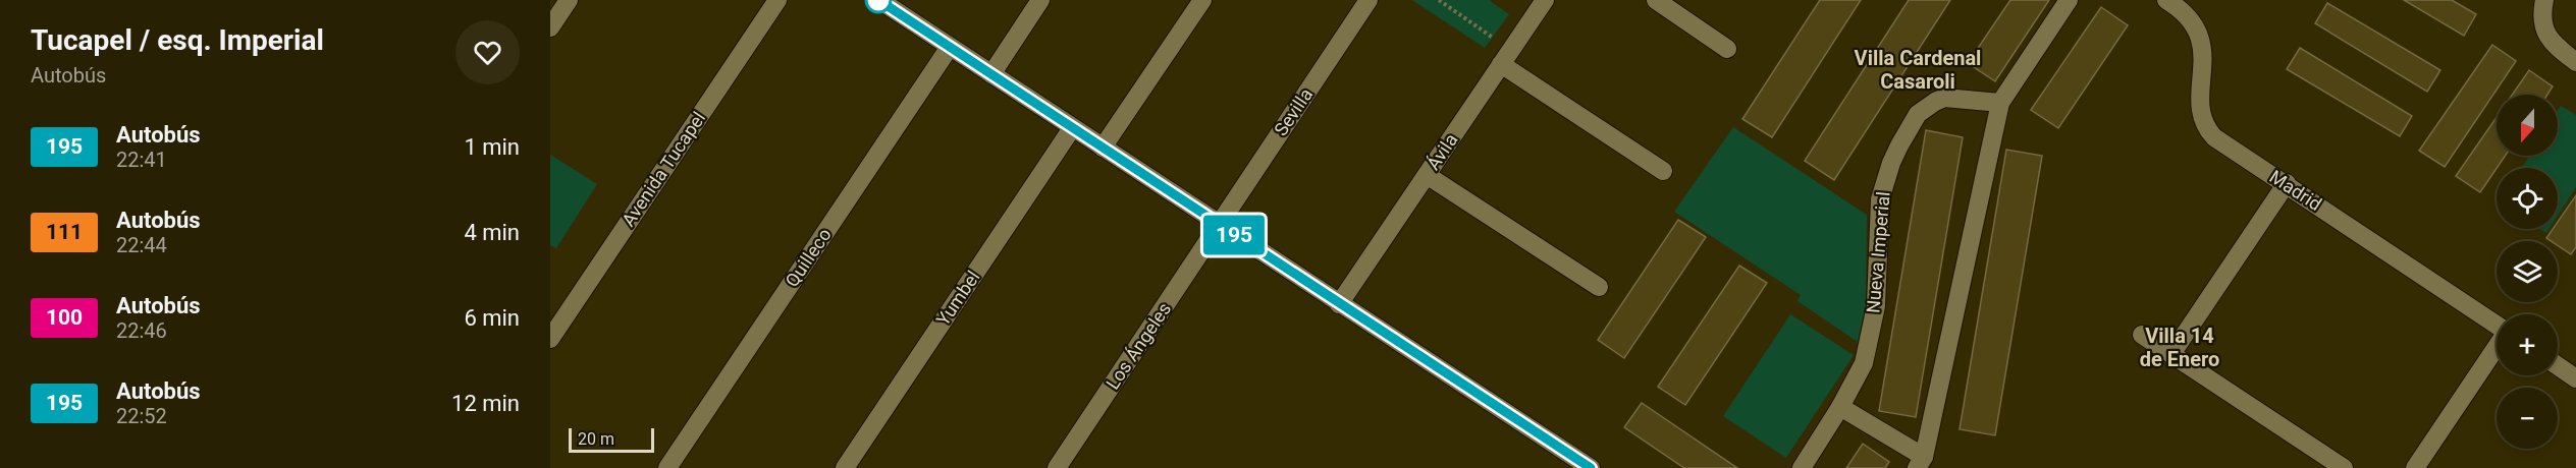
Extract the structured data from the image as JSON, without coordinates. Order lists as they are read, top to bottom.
{
  "streets": {
    "street": [
      "Sevilla",
      "Ávila",
      "Avenida Tucapel",
      "Madrid",
      "Nueva Imperial",
      "Quilleco",
      "Yumbel",
      "Los Ángeles"
    ]
  },
  "crossings": [
    ["Sevilla", "Los Ángeles"]
  ],
  "districts": ["Villa Cardenal Casaroli", "Villa 14 de Enero"],
  "lines": ["bus line 195"],
  "scale_bar": "20 m",
  "north": "bottom",
  "page": {
    "heading": ["Tucapel / esq. Imperial", "Autobús"],
    "on_map": "195",
    "map_buttons": ["+", "−"],
    "list": [
      {
        "mark": "195",
        "name": "Autobús",
        "note": "22:41",
        "value": "1 min"
      },
      {
        "mark": "111",
        "name": "Autobús",
        "note": "22:44",
        "value": "4 min"
      },
      {
        "mark": "100",
        "name": "Autobús",
        "note": "22:46",
        "value": "6 min"
      },
      {
        "mark": "195",
        "name": "Autobús",
        "note": "22:52",
        "value": "12 min"
      }
    ],
    "scale": "20 m"
  }
}
